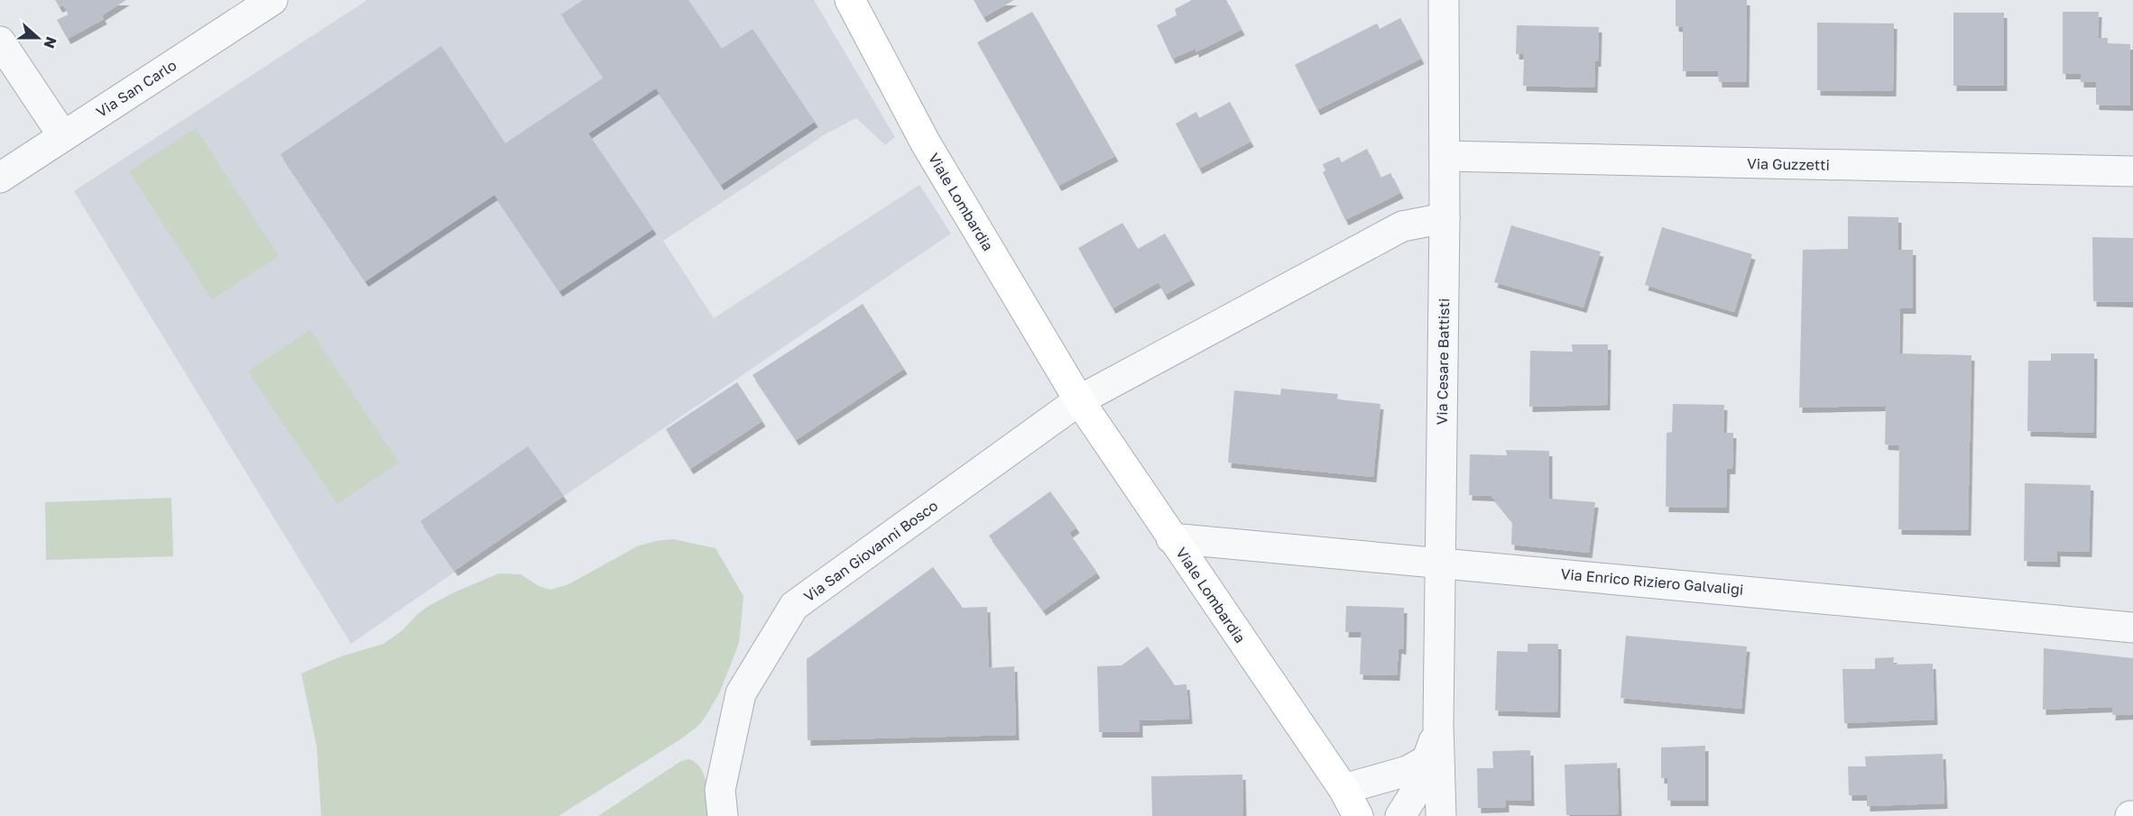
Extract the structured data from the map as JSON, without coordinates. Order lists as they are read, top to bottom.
{
  "streets": {
    "street": [
      "Via San Carlo",
      "Via Guzzetti",
      "Viale Lombardia",
      "Via Cesare Battisti",
      "Via San Giovanni Bosco",
      "Via Enrico Riziero Galvaligi"
    ]
  },
  "crossings": [
    ["Via Guzzetti", "Via Cesare Battisti"],
    ["Viale Lombardia", "Via San Giovanni Bosco"],
    ["Viale Lombardia", "Via Enrico Riziero Galvaligi"],
    ["Via Cesare Battisti", "Via Enrico Riziero Galvaligi"]
  ],
  "north": "right"
}
